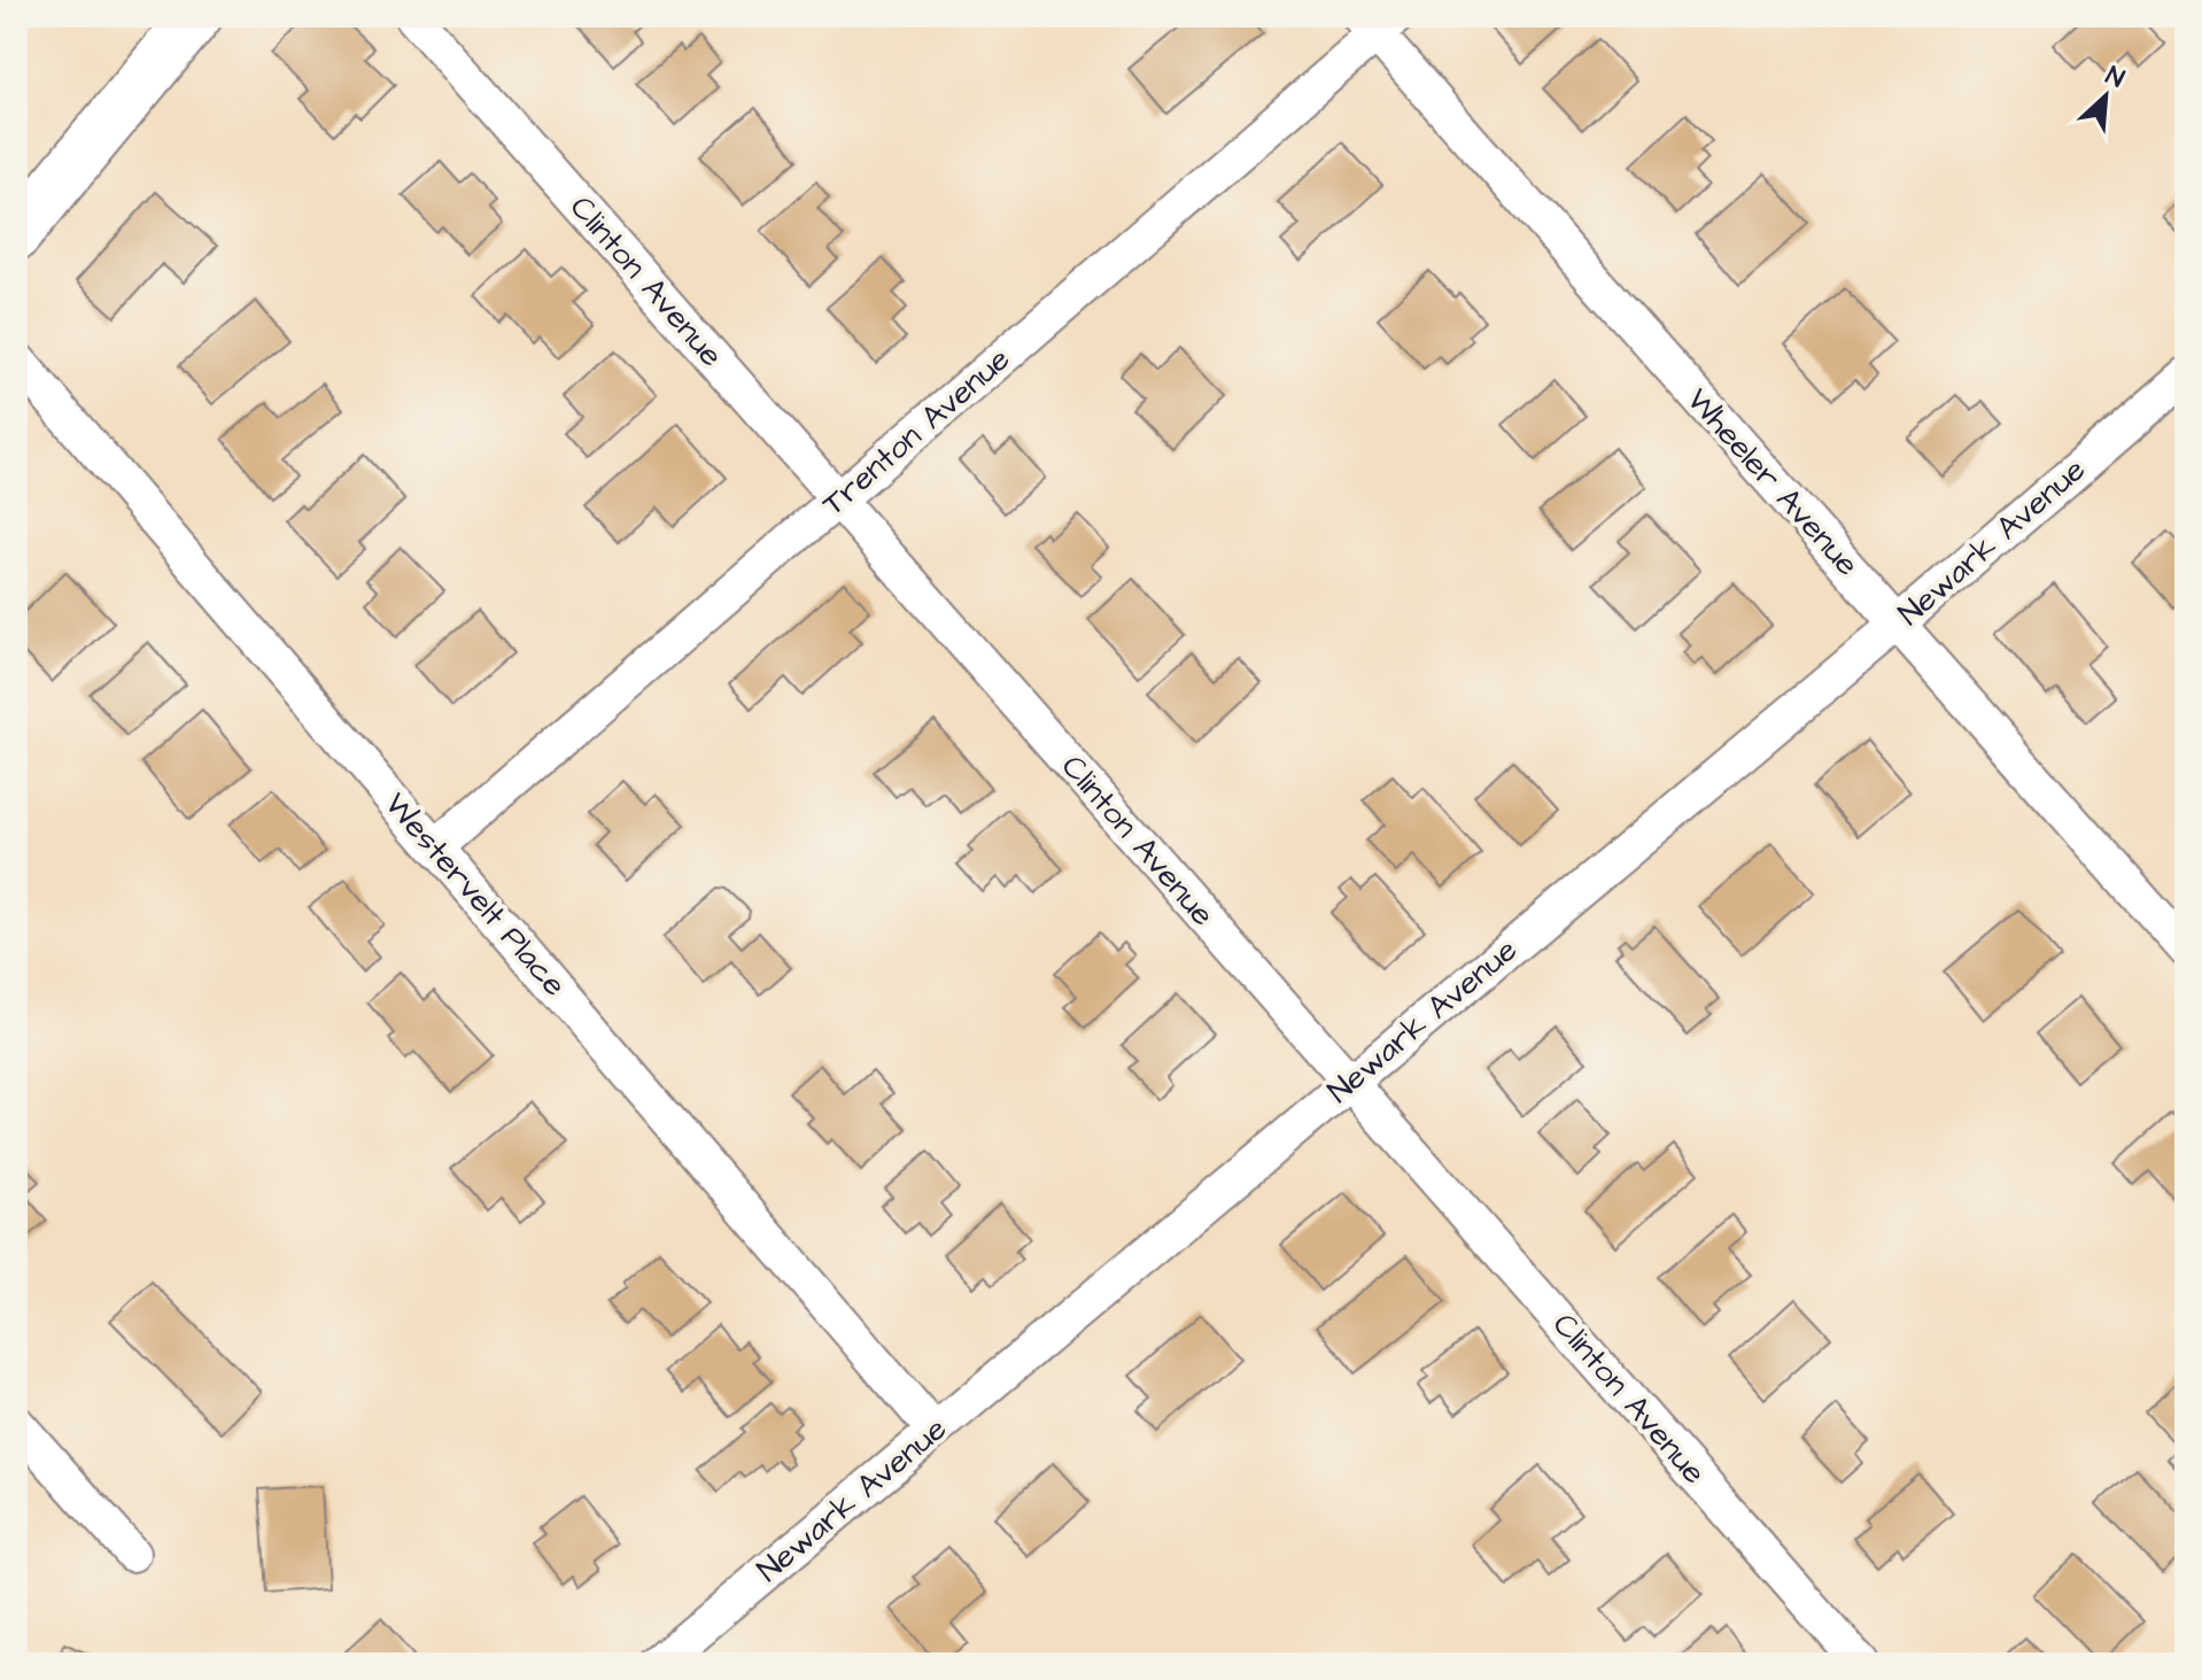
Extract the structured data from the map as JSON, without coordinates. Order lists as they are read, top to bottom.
{
  "streets": {
    "street": [
      "Clinton Avenue",
      "Trenton Avenue",
      "Wheeler Avenue",
      "Newark Avenue",
      "Westervelt Place"
    ]
  },
  "crossings": [
    ["Clinton Avenue", "Trenton Avenue"],
    ["Clinton Avenue", "Newark Avenue"],
    ["Trenton Avenue", "Wheeler Avenue"],
    ["Trenton Avenue", "Westervelt Place"],
    ["Wheeler Avenue", "Newark Avenue"],
    ["Newark Avenue", "Westervelt Place"]
  ],
  "north": "top right"
}
